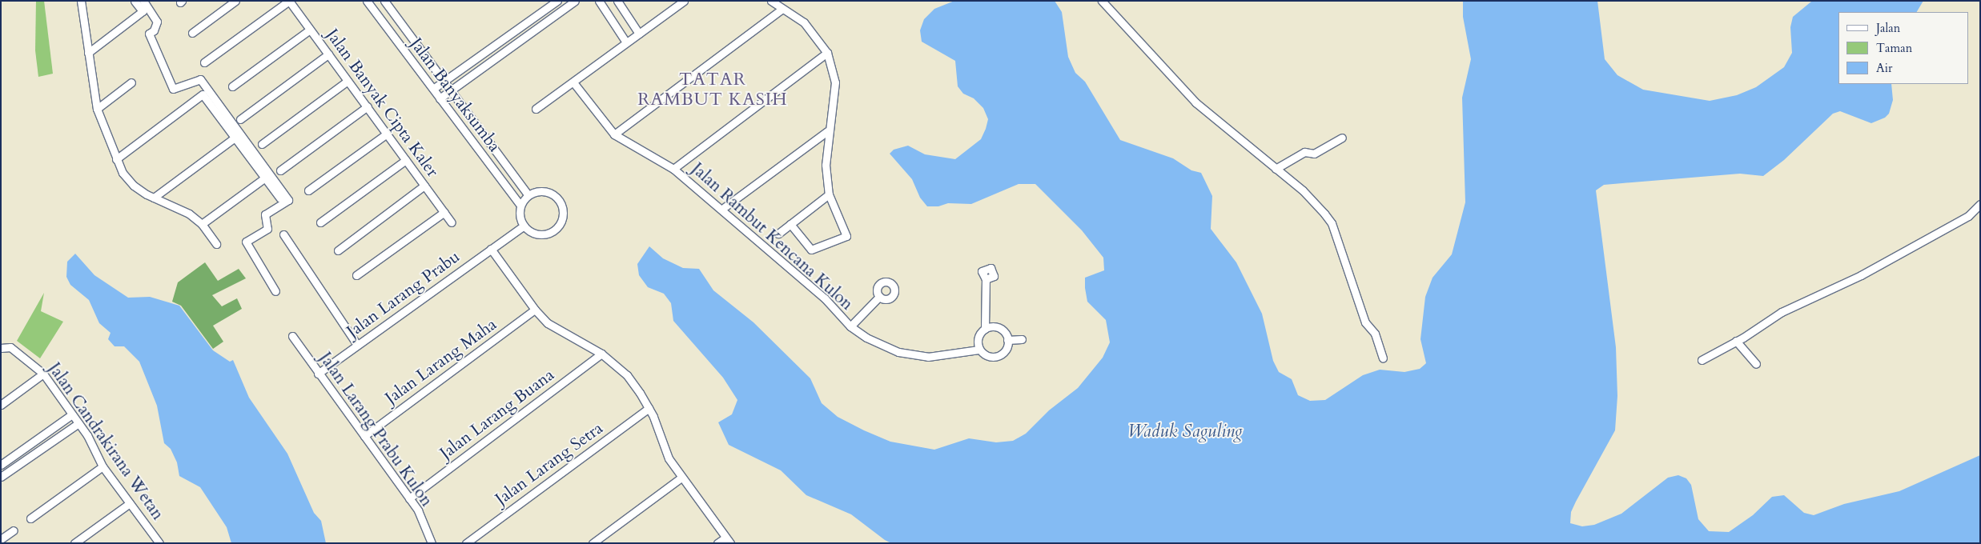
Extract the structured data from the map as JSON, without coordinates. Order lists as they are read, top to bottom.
{
  "streets": {
    "street": [
      "Jalan Banyaksumba",
      "Jalan Banyak Cipta Kaler",
      "Jalan Rambut Kencana Kulon",
      "Jalan Larang Prabu",
      "Jalan Larang Maha",
      "Jalan Larang Buana",
      "Jalan Larang Prabu Kulon",
      "Jalan Candrakirana Wetan",
      "Jalan Larang Setra"
    ]
  },
  "crossings": [
    ["Jalan Banyaksumba", "Jalan Larang Prabu"],
    ["Jalan Larang Prabu", "Jalan Larang Prabu Kulon"],
    ["Jalan Larang Maha", "Jalan Larang Prabu Kulon"],
    ["Jalan Larang Buana", "Jalan Larang Prabu Kulon"]
  ],
  "districts": ["TATAR RAMBUT KASIH"],
  "water": ["Waduk Saguling"],
  "legend": ["Jalan", "Taman", "Air"]
}
